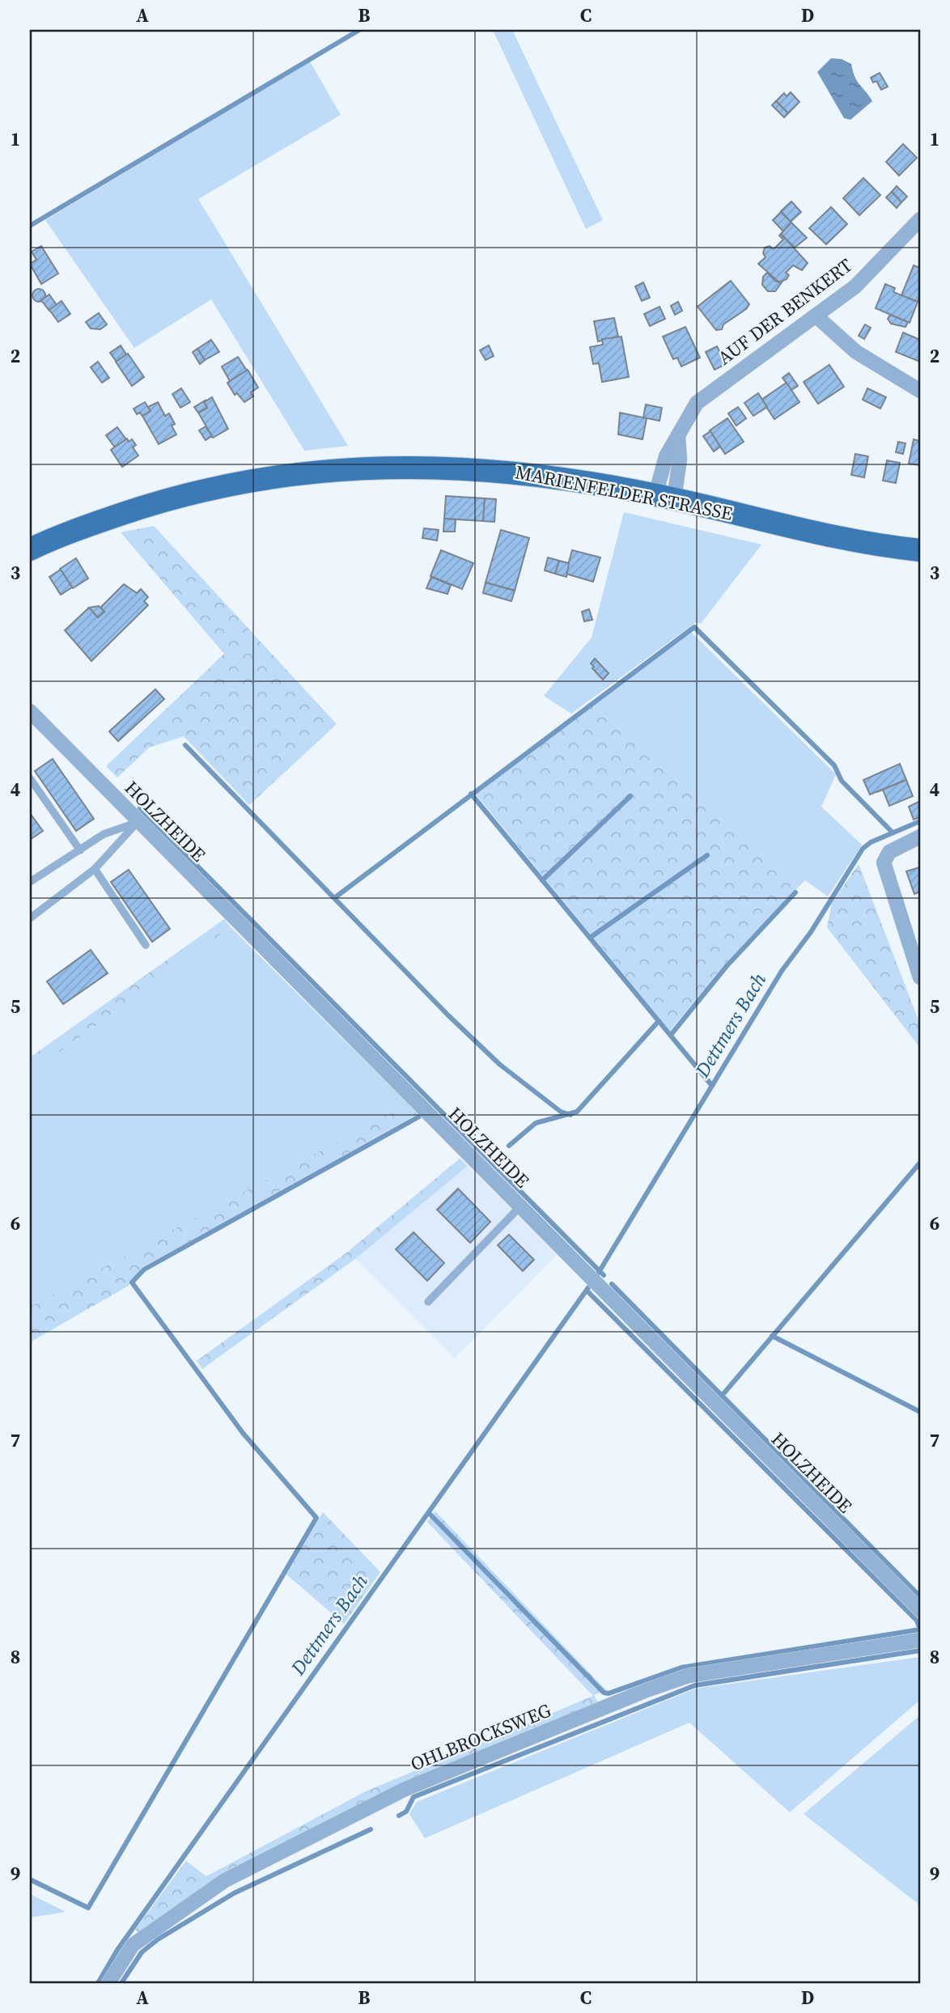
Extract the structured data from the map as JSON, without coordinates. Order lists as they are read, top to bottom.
{
  "streets": {
    "main road": ["MARIENFELDER STRASSE"],
    "street": ["AUF DER BENKERT", "HOLZHEIDE", "OHLBROCKSWEG"]
  },
  "crossings": [
    ["AUF DER BENKERT", "MARIENFELDER STRASSE"]
  ],
  "water": ["Dettmers Bach"],
  "grid": {
    "columns": [
      "A",
      "B",
      "C",
      "D"
    ],
    "rows": [
      "1",
      "2",
      "3",
      "4",
      "5",
      "6",
      "7",
      "8",
      "9"
    ]
  }
}
